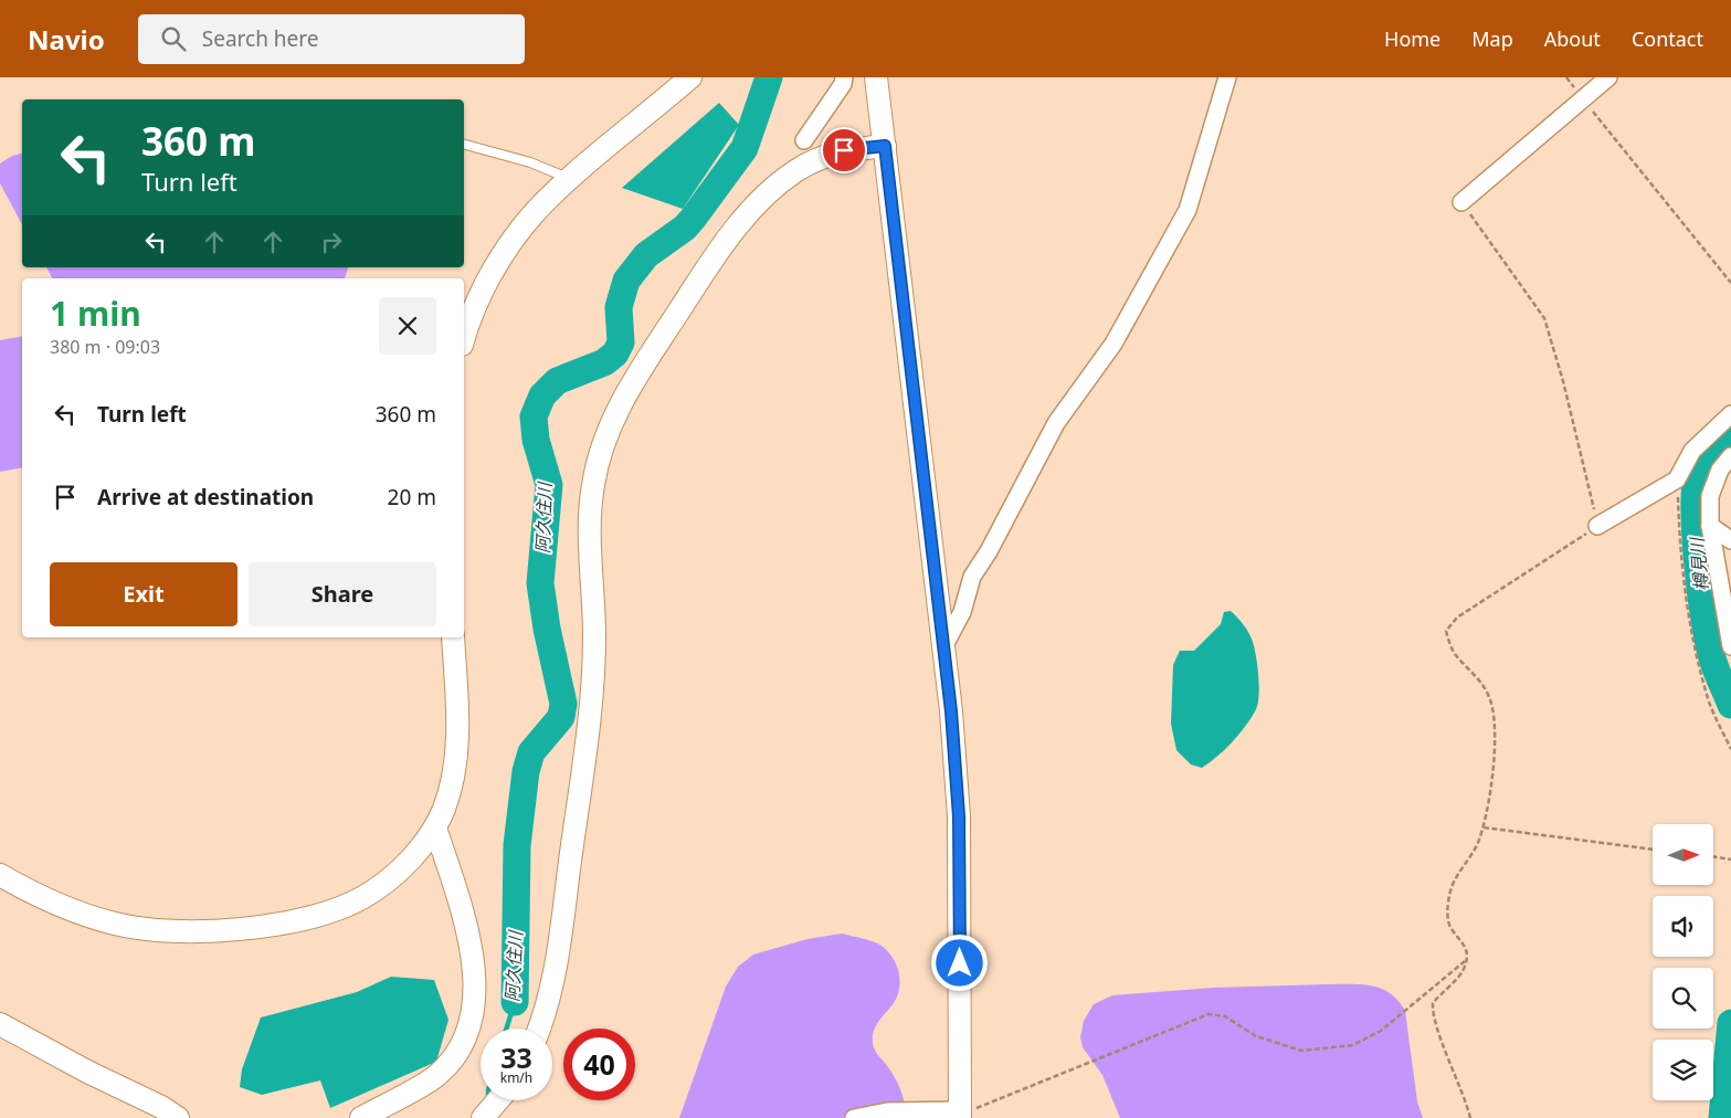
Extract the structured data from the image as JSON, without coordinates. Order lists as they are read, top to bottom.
{
  "water": ["阿久住川", "樽見川"],
  "north": "right",
  "page": {
    "header": "Navio",
    "search": "Search here",
    "nav": [
      "Home",
      "Map",
      "About",
      "Contact"
    ],
    "turn": ["360 m", "Turn left"],
    "heading": ["1 min", "380 m · 09:03"],
    "list": [
      {
        "name": "Turn left",
        "value": "360 m"
      },
      {
        "name": "Arrive at destination",
        "value": "20 m"
      }
    ],
    "buttons": ["Exit", "Share"],
    "speed": "33 km/h",
    "limit": "40"
  }
}
